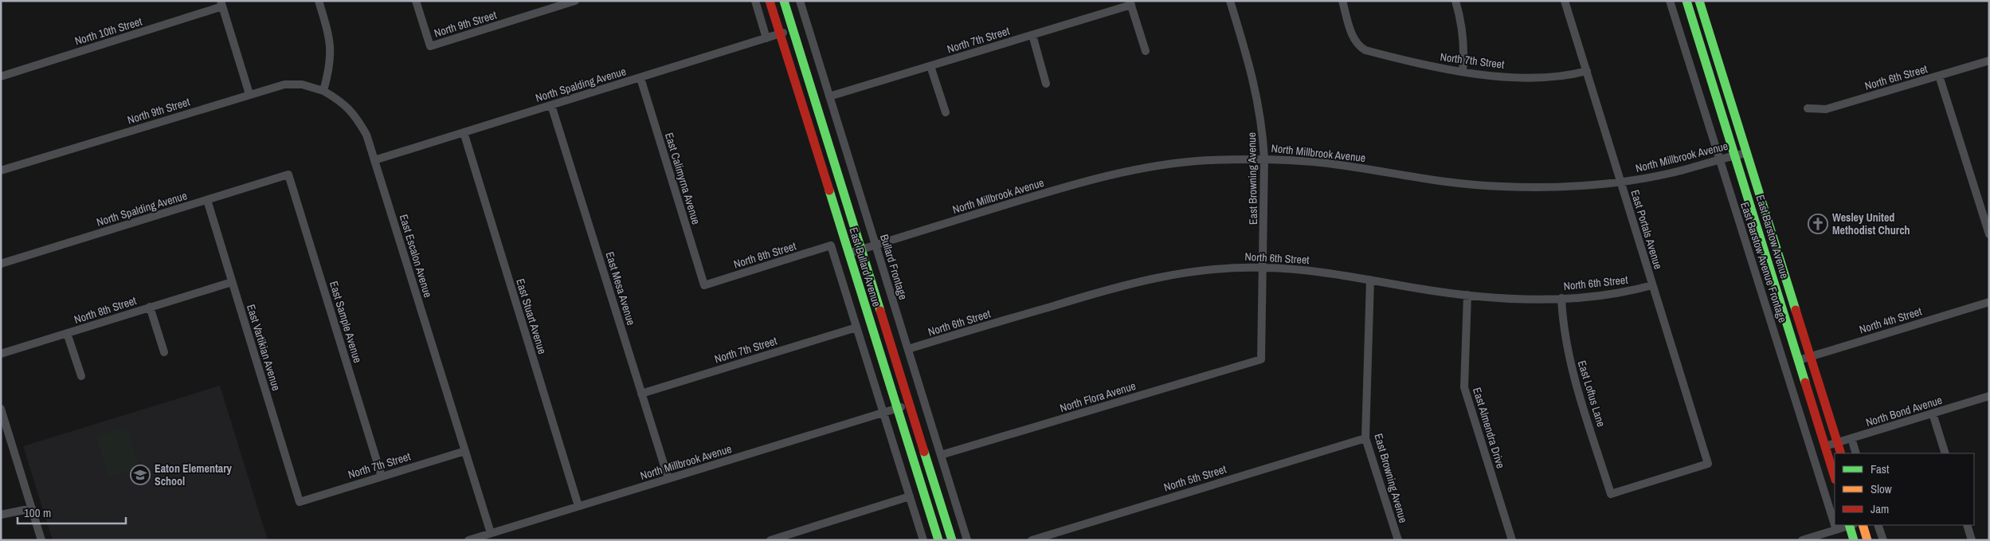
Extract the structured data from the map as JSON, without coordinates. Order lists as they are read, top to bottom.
{
  "streets": {
    "main road": ["East Barstow Avenue", "East Bullard Avenue"],
    "street": [
      "North 9th Street",
      "North 10th Street",
      "North 7th Street",
      "North 6th Street",
      "North Spalding Avenue",
      "North Millbrook Avenue",
      "East Calimyrna Avenue",
      "East Browning Avenue",
      "East Portals Avenue",
      "North 8th Street",
      "East Escalon Avenue",
      "East Barstow Avenue Frontage",
      "Bullard Frontage",
      "East Mesa Avenue",
      "East Stuart Avenue",
      "North 4th Street",
      "East Sample Avenue",
      "East Vartikian Avenue",
      "East Loftus Lane",
      "North Flora Avenue",
      "North Bond Avenue",
      "East Almendra Drive",
      "North 5th Street"
    ]
  },
  "crossings": [
    ["North 9th Street", "East Escalon Avenue"],
    ["North 7th Street", "East Portals Avenue"],
    ["North 7th Street", "North 8th Street"],
    ["North 7th Street", "East Escalon Avenue"],
    ["North 7th Street", "Bullard Frontage"],
    ["North 7th Street", "East Mesa Avenue"],
    ["North 7th Street", "East Sample Avenue"],
    ["North 7th Street", "East Vartikian Avenue"],
    ["North 6th Street", "East Browning Avenue"],
    ["North 6th Street", "East Portals Avenue"],
    ["North 6th Street", "Bullard Frontage"],
    ["North 6th Street", "East Loftus Lane"],
    ["North 6th Street", "East Almendra Drive"],
    ["North Spalding Avenue", "East Calimyrna Avenue"],
    ["North Spalding Avenue", "East Escalon Avenue"],
    ["North Spalding Avenue", "East Bullard Avenue"],
    ["North Spalding Avenue", "East Mesa Avenue"],
    ["North Spalding Avenue", "East Stuart Avenue"],
    ["North Spalding Avenue", "East Sample Avenue"],
    ["North Spalding Avenue", "East Vartikian Avenue"],
    ["North Millbrook Avenue", "East Browning Avenue"],
    ["North Millbrook Avenue", "East Portals Avenue"],
    ["North Millbrook Avenue", "East Barstow Avenue"],
    ["North Millbrook Avenue", "East Escalon Avenue"],
    ["North Millbrook Avenue", "East Barstow Avenue Frontage"],
    ["North Millbrook Avenue", "East Bullard Avenue"],
    ["North Millbrook Avenue", "Bullard Frontage"],
    ["North Millbrook Avenue", "East Mesa Avenue"],
    ["North Millbrook Avenue", "East Stuart Avenue"],
    ["East Calimyrna Avenue", "North 8th Street"],
    ["East Browning Avenue", "North Flora Avenue"],
    ["East Browning Avenue", "North 5th Street"],
    ["East Portals Avenue", "East Loftus Lane"],
    ["East Barstow Avenue", "North 4th Street"],
    ["East Barstow Avenue", "North Bond Avenue"],
    ["North 8th Street", "East Vartikian Avenue"],
    ["Bullard Frontage", "North Flora Avenue"]
  ],
  "places": {
    "church": ["Wesley United Methodist Church"],
    "school or university": ["Eaton Elementary School"]
  },
  "legend": ["Fast", "Slow", "Jam"],
  "scale_bar": "100 m"
}
